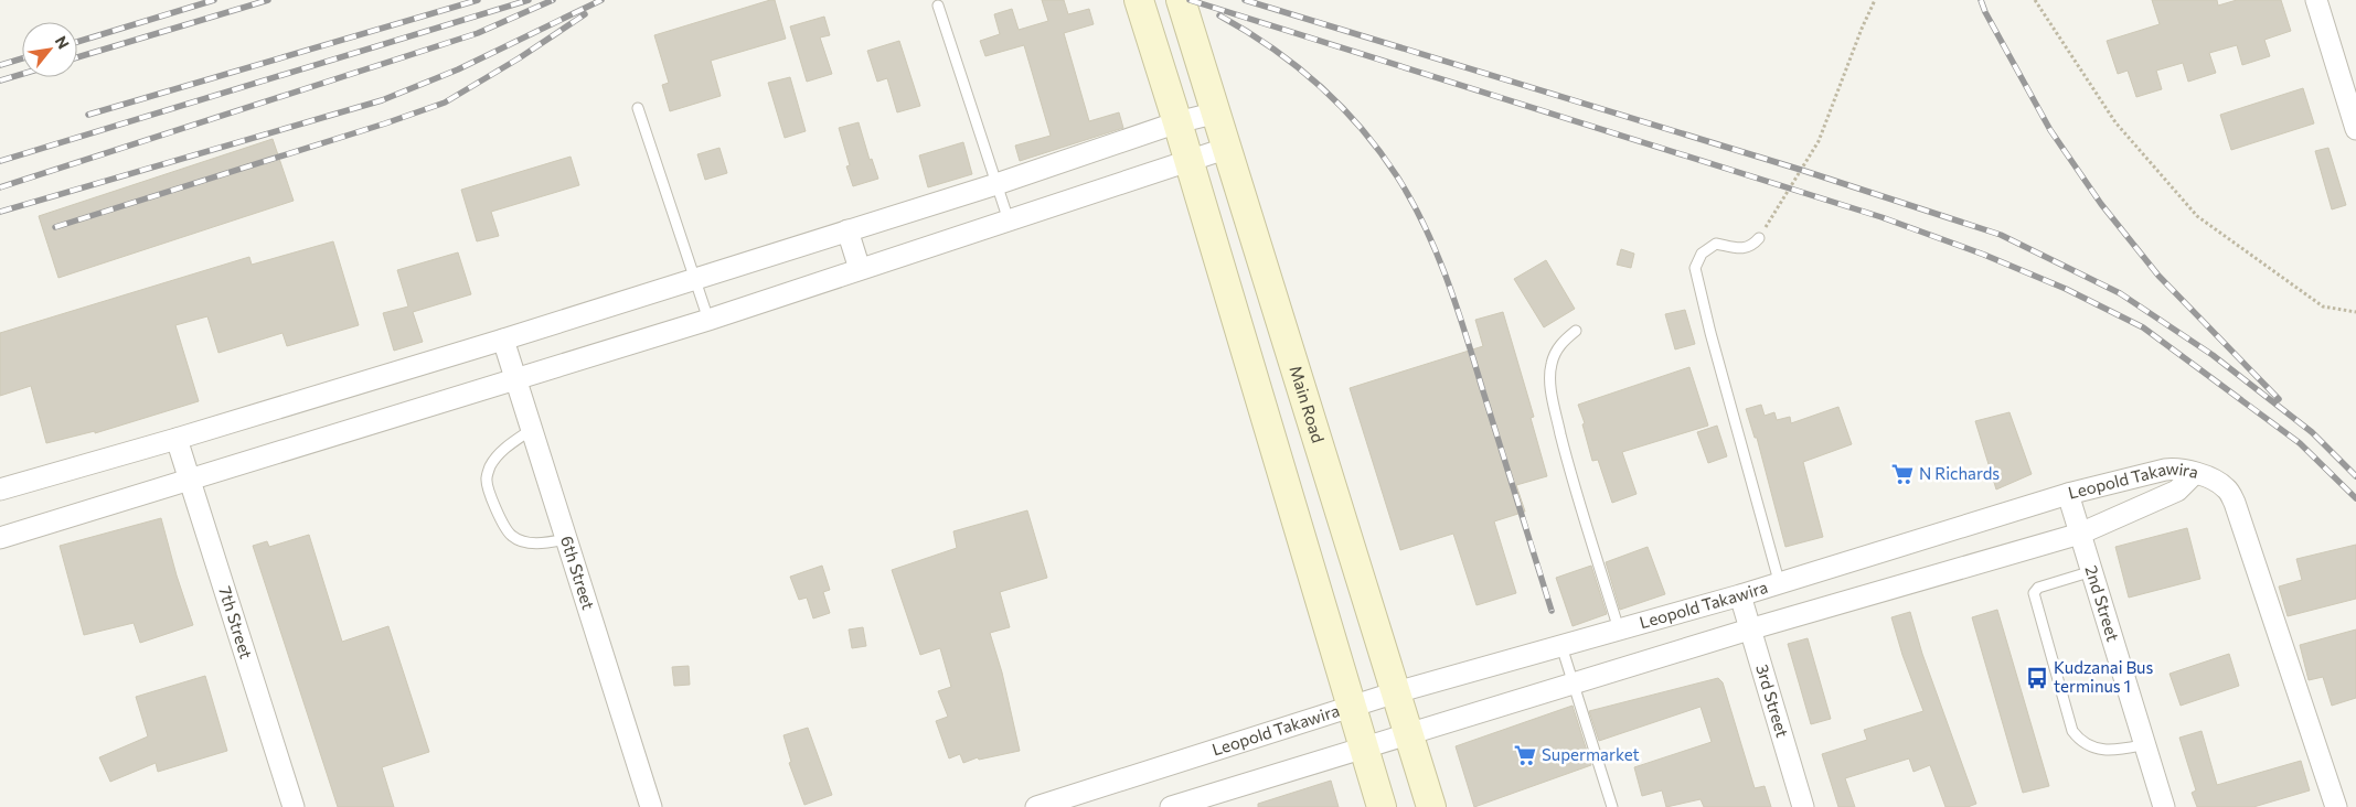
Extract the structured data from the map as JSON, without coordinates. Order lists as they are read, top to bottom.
{
  "streets": {
    "main road": ["Main Road"],
    "street": [
      "Leopold Takawira",
      "6th Street",
      "2nd Street",
      "7th Street",
      "3rd Street"
    ]
  },
  "crossings": [
    ["Main Road", "Leopold Takawira"],
    ["Leopold Takawira", "2nd Street"],
    ["Leopold Takawira", "3rd Street"]
  ],
  "places": {
    "supermarket": ["N Richards", "Supermarket"],
    "bus stop": ["Kudzanai Bus terminus 1"]
  },
  "north": "top right"
}
